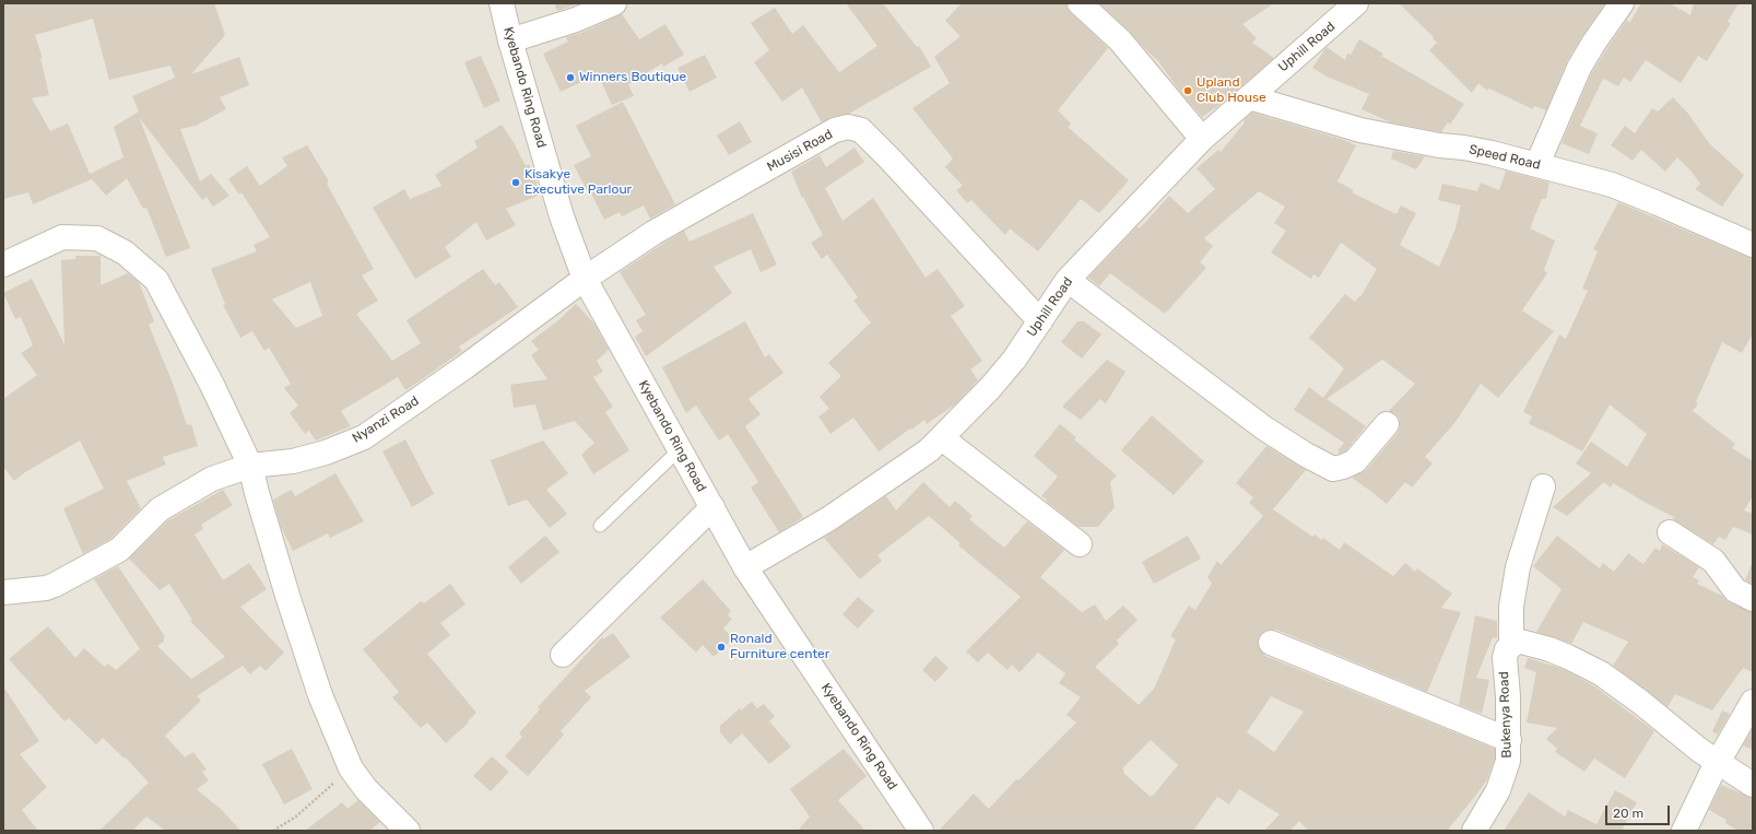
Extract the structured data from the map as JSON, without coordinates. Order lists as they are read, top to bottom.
{
  "streets": {
    "street": [
      "Uphill Road",
      "Kyebando Ring Road",
      "Musisi Road",
      "Speed Road",
      "Nyanzi Road",
      "Bukenya Road"
    ]
  },
  "crossings": [
    ["Uphill Road", "Kyebando Ring Road"],
    ["Uphill Road", "Musisi Road"],
    ["Uphill Road", "Speed Road"],
    ["Kyebando Ring Road", "Musisi Road"],
    ["Kyebando Ring Road", "Nyanzi Road"],
    ["Musisi Road", "Nyanzi Road"]
  ],
  "places": [
    "Winners Boutique",
    "Upland Club House",
    "Kisakye Executive Parlour",
    "Ronald Furniture center"
  ],
  "scale_bar": "20 m"
}
